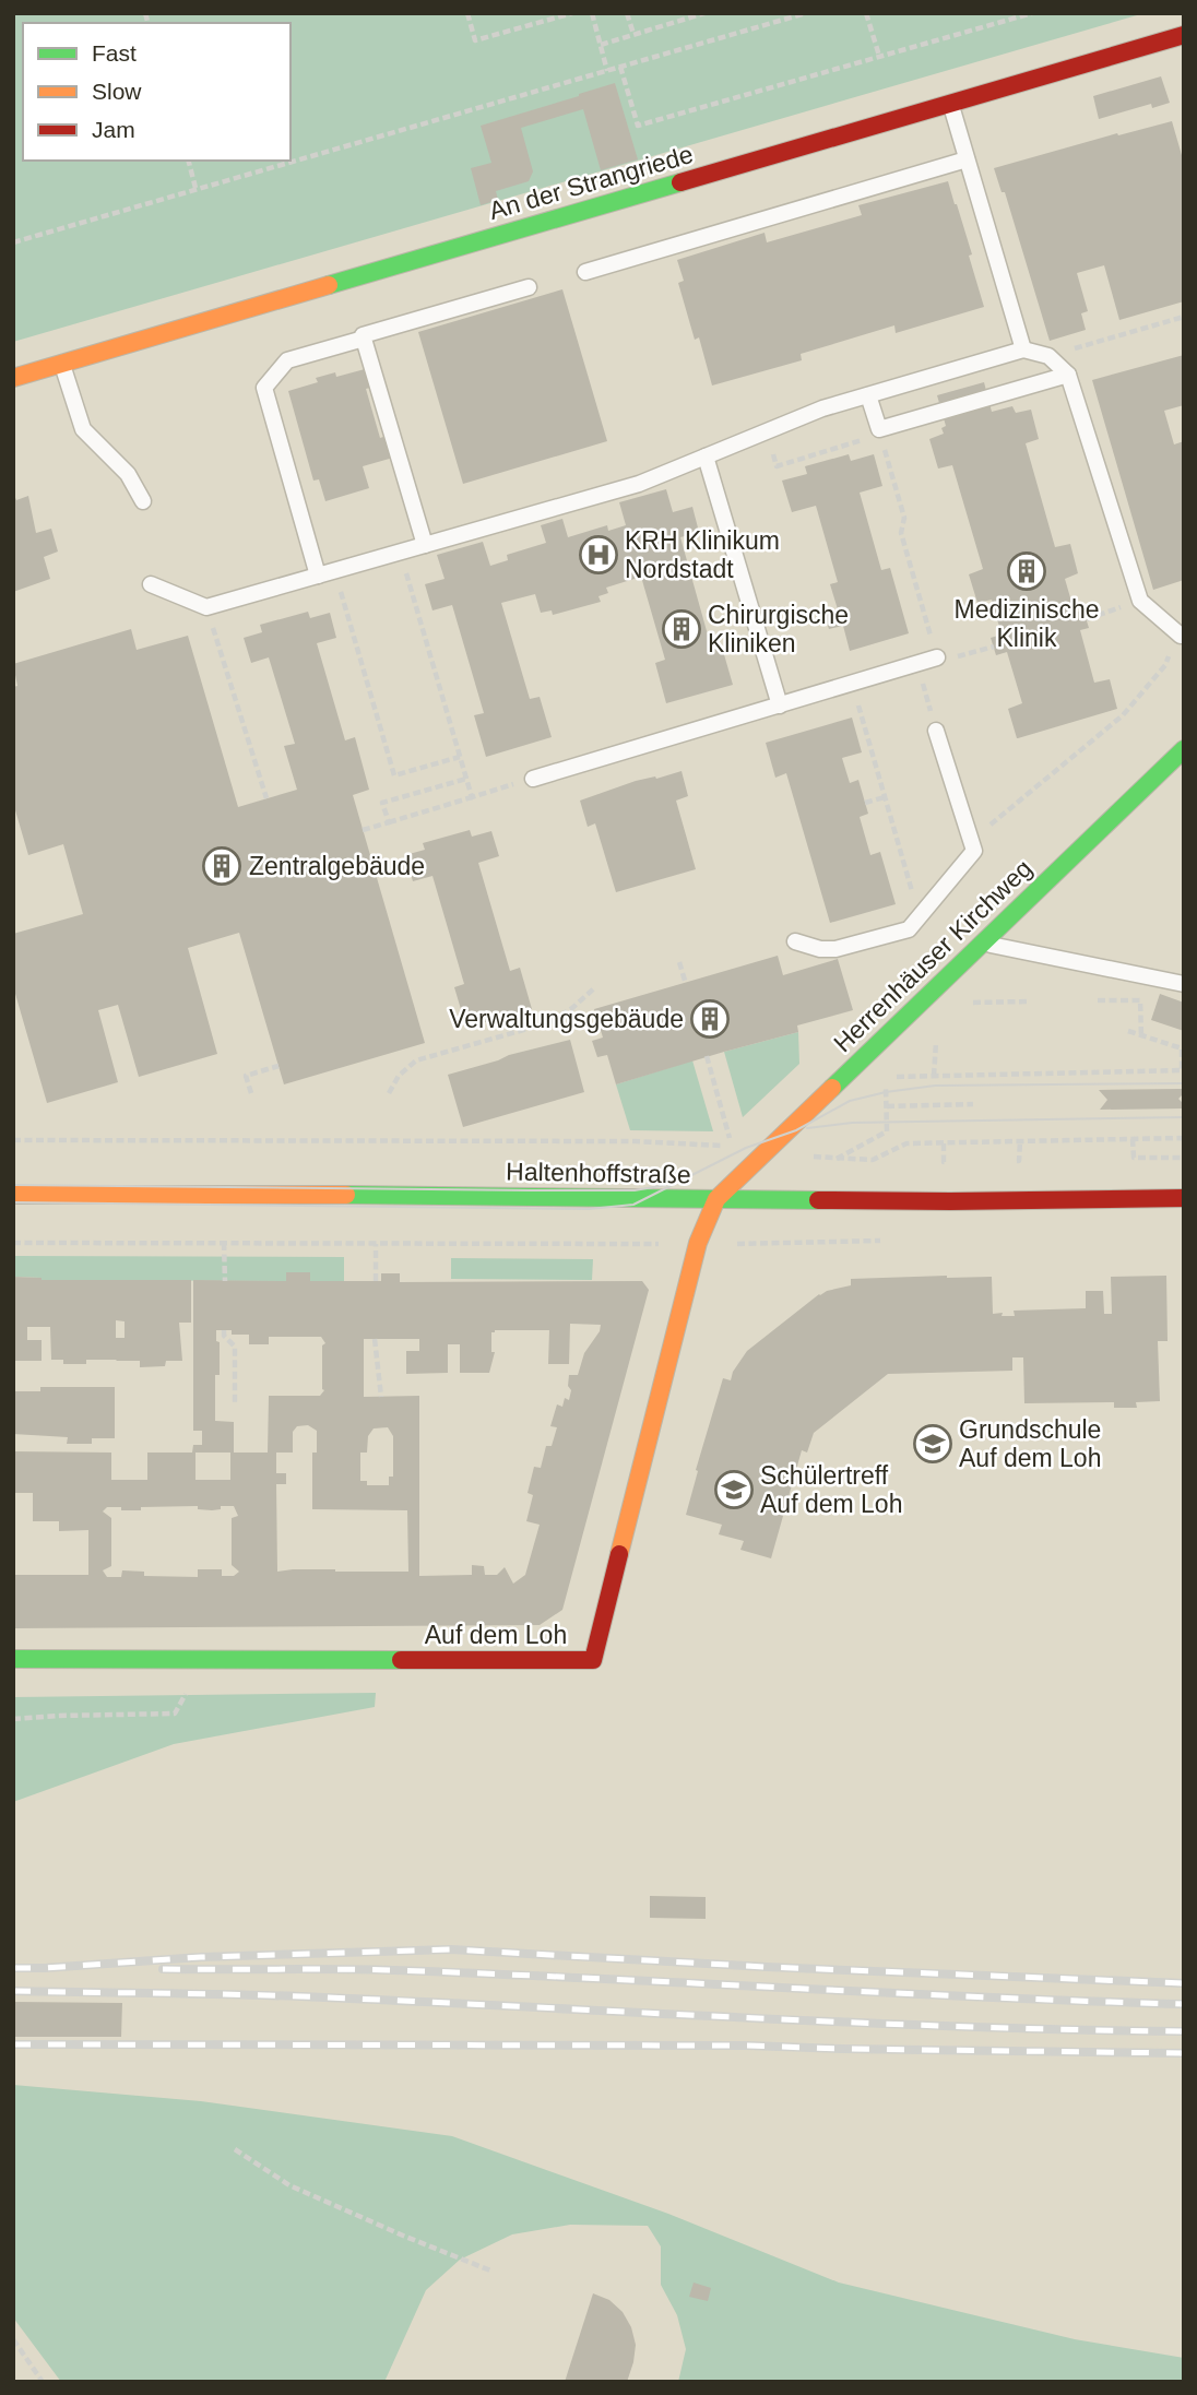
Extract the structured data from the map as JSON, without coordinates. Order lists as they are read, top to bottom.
{
  "streets": {
    "street": [
      "An der Strangriede",
      "Herrenhäuser Kirchweg",
      "Haltenhoffstraße",
      "Auf dem Loh"
    ]
  },
  "crossings": [
    ["Herrenhäuser Kirchweg", "Haltenhoffstraße"],
    ["Herrenhäuser Kirchweg", "Auf dem Loh"],
    ["Haltenhoffstraße", "Auf dem Loh"]
  ],
  "places": {
    "hospital": ["KRH Klinikum Nordstadt"],
    "building": [
      "Medizinische Klinik",
      "Chirurgische Kliniken",
      "Zentralgebäude",
      "Verwaltungsgebäude"
    ],
    "school or university": ["Grundschule Auf dem Loh", "Schülertreff Auf dem Loh"]
  },
  "legend": ["Fast", "Slow", "Jam"]
}
